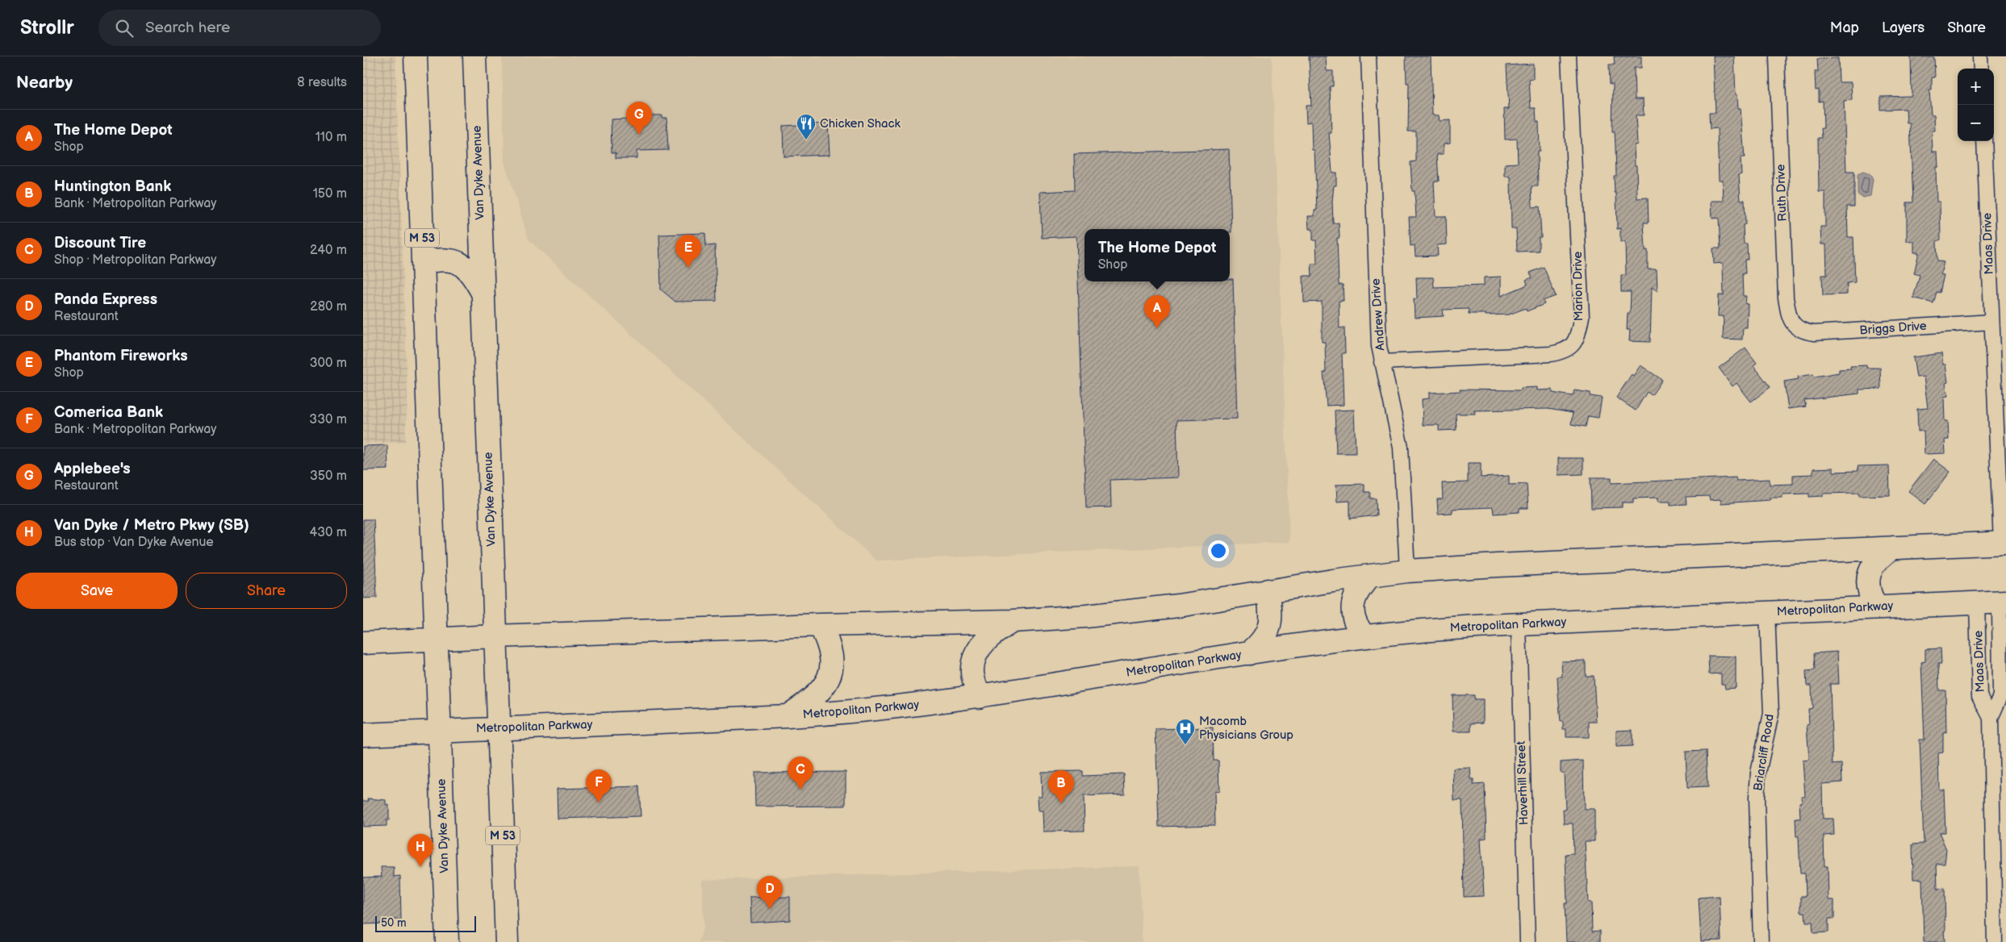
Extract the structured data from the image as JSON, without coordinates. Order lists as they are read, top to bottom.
{
  "streets": {
    "main road": ["Van Dyke Avenue", "M 53", "Metropolitan Parkway"],
    "street": [
      "Ruth Drive",
      "Maas Drive",
      "Marion Drive",
      "Andrew Drive",
      "Briggs Drive",
      "Briarcliff Road",
      "Haverhill Street"
    ]
  },
  "crossings": [
    ["Van Dyke Avenue", "Metropolitan Parkway"],
    ["Ruth Drive", "Briggs Drive"],
    ["Maas Drive", "Briggs Drive"],
    ["Maas Drive", "Metropolitan Parkway"],
    ["Marion Drive", "Andrew Drive"],
    ["Metropolitan Parkway", "Briarcliff Road"],
    ["Metropolitan Parkway", "Haverhill Street"]
  ],
  "places": {
    "restaurant": ["Chicken Shack"],
    "hospital": ["Macomb Physicians Group"]
  },
  "scale_bar": "50 m",
  "page": {
    "header": "Strollr",
    "search": "Search here",
    "nav": ["Map", "Layers", "Share"],
    "heading": ["Nearby", "8 results"],
    "map_buttons": ["+", "−"],
    "pins": [
      "G",
      "E",
      "A",
      "C",
      "F",
      "B",
      "H",
      "D"
    ],
    "list": [
      {
        "mark": "A",
        "name": "The Home Depot",
        "note": "Shop",
        "value": "110 m"
      },
      {
        "mark": "B",
        "name": "Huntington Bank",
        "note": "Bank · Metropolitan Parkway",
        "value": "150 m"
      },
      {
        "mark": "C",
        "name": "Discount Tire",
        "note": "Shop · Metropolitan Parkway",
        "value": "240 m"
      },
      {
        "mark": "D",
        "name": "Panda Express",
        "note": "Restaurant",
        "value": "280 m"
      },
      {
        "mark": "E",
        "name": "Phantom Fireworks",
        "note": "Shop",
        "value": "300 m"
      },
      {
        "mark": "F",
        "name": "Comerica Bank",
        "note": "Bank · Metropolitan Parkway",
        "value": "330 m"
      },
      {
        "mark": "G",
        "name": "Applebee's",
        "note": "Restaurant",
        "value": "350 m"
      },
      {
        "mark": "H",
        "name": "Van Dyke / Metro Pkwy (SB)",
        "note": "Bus stop · Van Dyke Avenue",
        "value": "430 m"
      }
    ],
    "popup": ["The Home Depot", "Shop"],
    "buttons": ["Save", "Share"],
    "scale": "50 m"
  }
}
